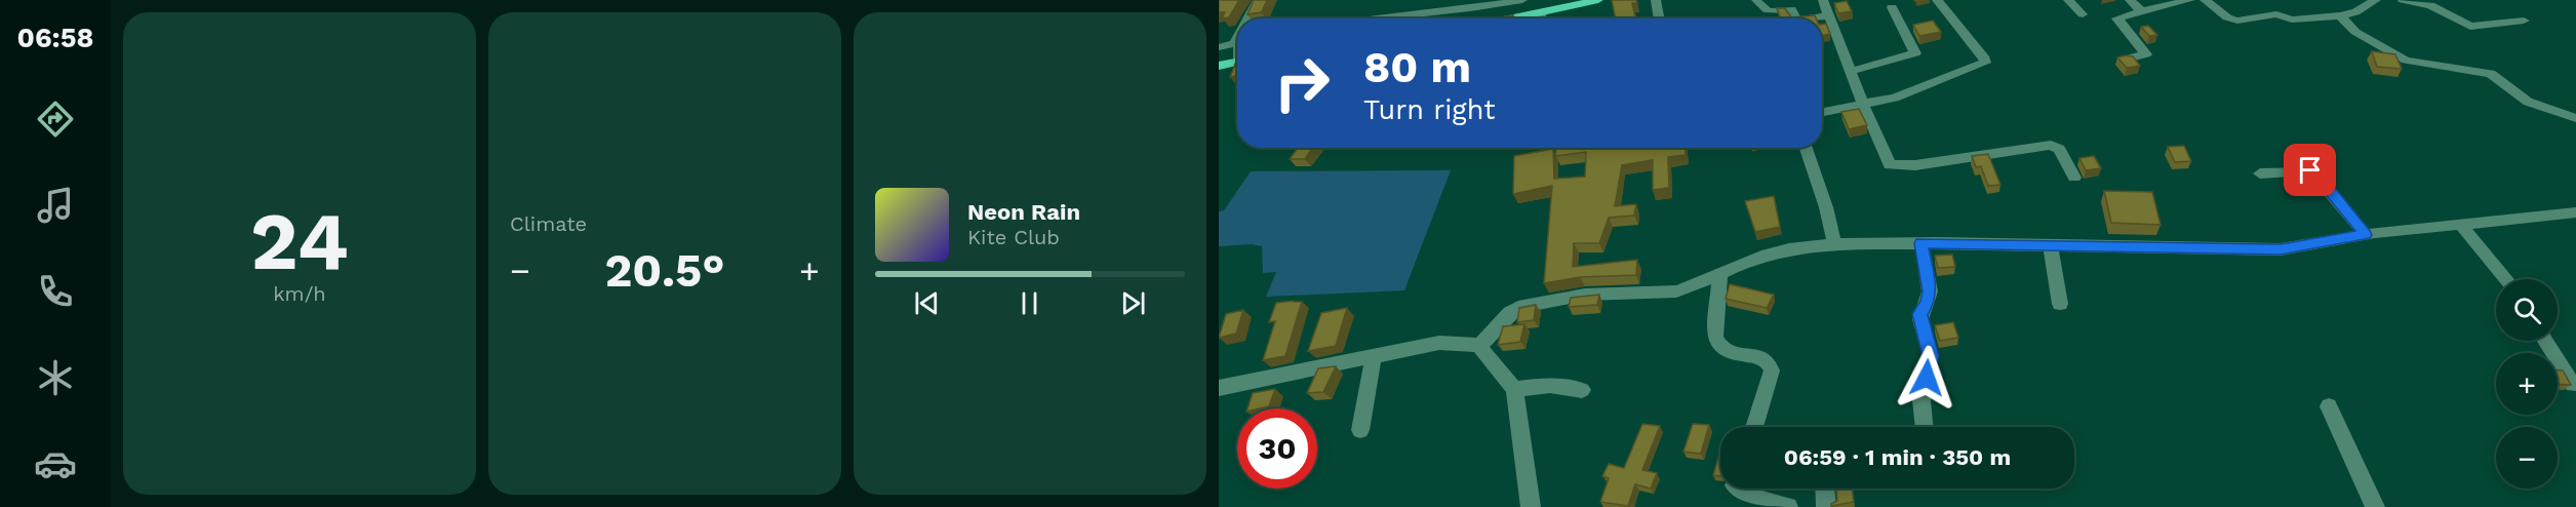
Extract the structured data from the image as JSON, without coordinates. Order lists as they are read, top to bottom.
{
  "page": {
    "tabs": "06:58",
    "tile": [
      ["24", "km/h"],
      "Climate"
    ],
    "turn": ["80 m", "Turn right"],
    "song": ["Neon Rain", "Kite Club"],
    "heat": ["−", "20.5°", "+"],
    "map_buttons": ["+", "−"],
    "limit": "30",
    "trip": "06:59 · 1 min · 350 m"
  }
}
